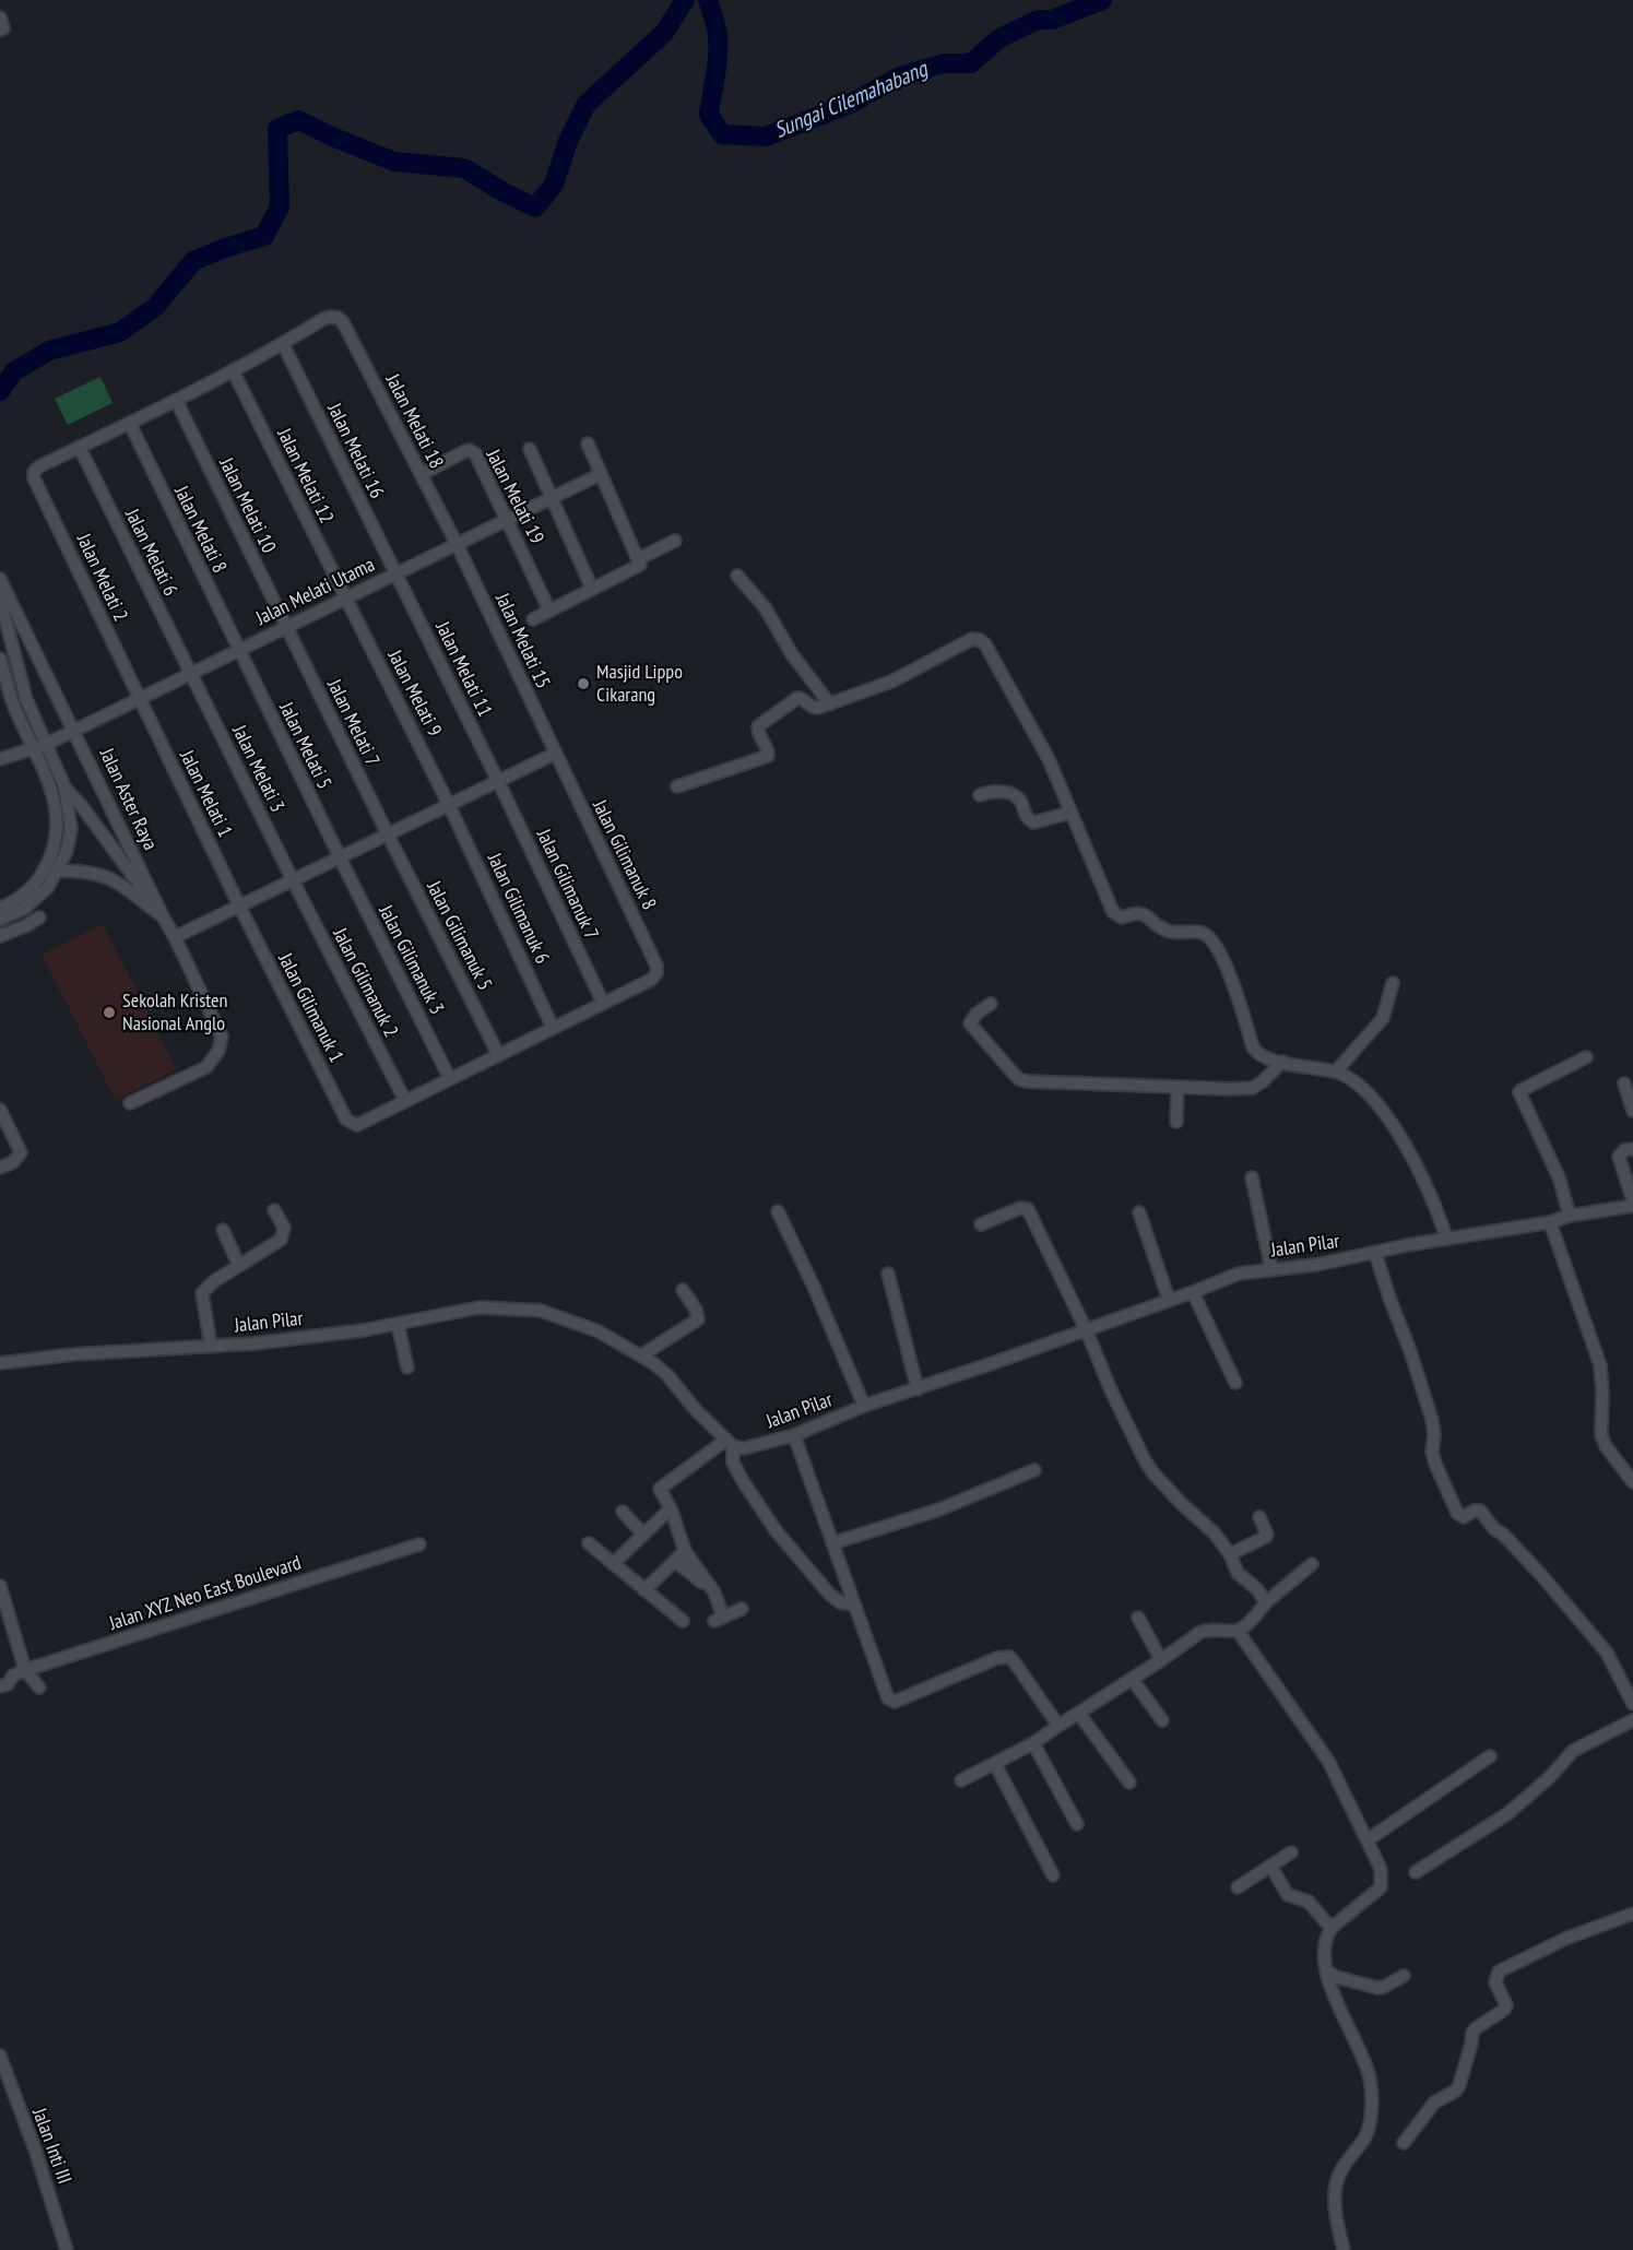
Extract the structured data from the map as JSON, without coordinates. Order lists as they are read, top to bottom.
{
  "streets": {
    "street": [
      "Jalan Melati 18",
      "Jalan Melati 16",
      "Jalan Melati 12",
      "Jalan Melati 19",
      "Jalan Melati 10",
      "Jalan Melati 8",
      "Jalan Melati 6",
      "Jalan Melati 2",
      "Jalan Melati Utama",
      "Jalan Melati 15",
      "Jalan Melati 11",
      "Jalan Melati 9",
      "Jalan Melati 7",
      "Jalan Melati 5",
      "Jalan Melati 3",
      "Jalan Melati 1",
      "Jalan Aster Raya",
      "Jalan Gilimanuk 8",
      "Jalan Gilimanuk 7",
      "Jalan Gilimanuk 6",
      "Jalan Gilimanuk 5",
      "Jalan Gilimanuk 3",
      "Jalan Gilimanuk 2",
      "Jalan Gilimanuk 1",
      "Jalan Pilar",
      "Jalan XYZ Neo East Boulevard",
      "Jalan Inti III"
    ]
  },
  "crossings": [
    ["Jalan Melati 18", "Jalan Melati 16"],
    ["Jalan Melati 18", "Jalan Melati 19"],
    ["Jalan Melati 18", "Jalan Melati Utama"],
    ["Jalan Melati 18", "Jalan Melati 15"],
    ["Jalan Melati 16", "Jalan Melati Utama"],
    ["Jalan Melati 16", "Jalan Melati 11"],
    ["Jalan Melati 12", "Jalan Melati Utama"],
    ["Jalan Melati 12", "Jalan Melati 9"],
    ["Jalan Melati 19", "Jalan Melati Utama"],
    ["Jalan Melati 10", "Jalan Melati Utama"],
    ["Jalan Melati 10", "Jalan Melati 7"],
    ["Jalan Melati 8", "Jalan Melati Utama"],
    ["Jalan Melati 8", "Jalan Melati 5"],
    ["Jalan Melati 6", "Jalan Melati 2"],
    ["Jalan Melati 6", "Jalan Melati Utama"],
    ["Jalan Melati 6", "Jalan Melati 3"],
    ["Jalan Melati 2", "Jalan Melati Utama"],
    ["Jalan Melati 2", "Jalan Melati 1"],
    ["Jalan Melati Utama", "Jalan Melati 15"],
    ["Jalan Melati Utama", "Jalan Melati 11"],
    ["Jalan Melati Utama", "Jalan Melati 9"],
    ["Jalan Melati Utama", "Jalan Melati 7"],
    ["Jalan Melati Utama", "Jalan Melati 5"],
    ["Jalan Melati Utama", "Jalan Melati 3"],
    ["Jalan Melati Utama", "Jalan Melati 1"],
    ["Jalan Melati Utama", "Jalan Aster Raya"],
    ["Jalan Melati 15", "Jalan Gilimanuk 8"],
    ["Jalan Melati 11", "Jalan Gilimanuk 7"],
    ["Jalan Melati 9", "Jalan Gilimanuk 6"],
    ["Jalan Melati 7", "Jalan Gilimanuk 5"],
    ["Jalan Melati 5", "Jalan Gilimanuk 3"],
    ["Jalan Melati 3", "Jalan Gilimanuk 2"],
    ["Jalan Melati 1", "Jalan Gilimanuk 1"],
    ["Jalan Gilimanuk 8", "Jalan Gilimanuk 7"],
    ["Jalan Gilimanuk 2", "Jalan Gilimanuk 1"]
  ],
  "water": ["Sungai Cilemahabang"],
  "places": ["Masjid Lippo Cikarang", "Sekolah Kristen Nasional Anglo"]
}
